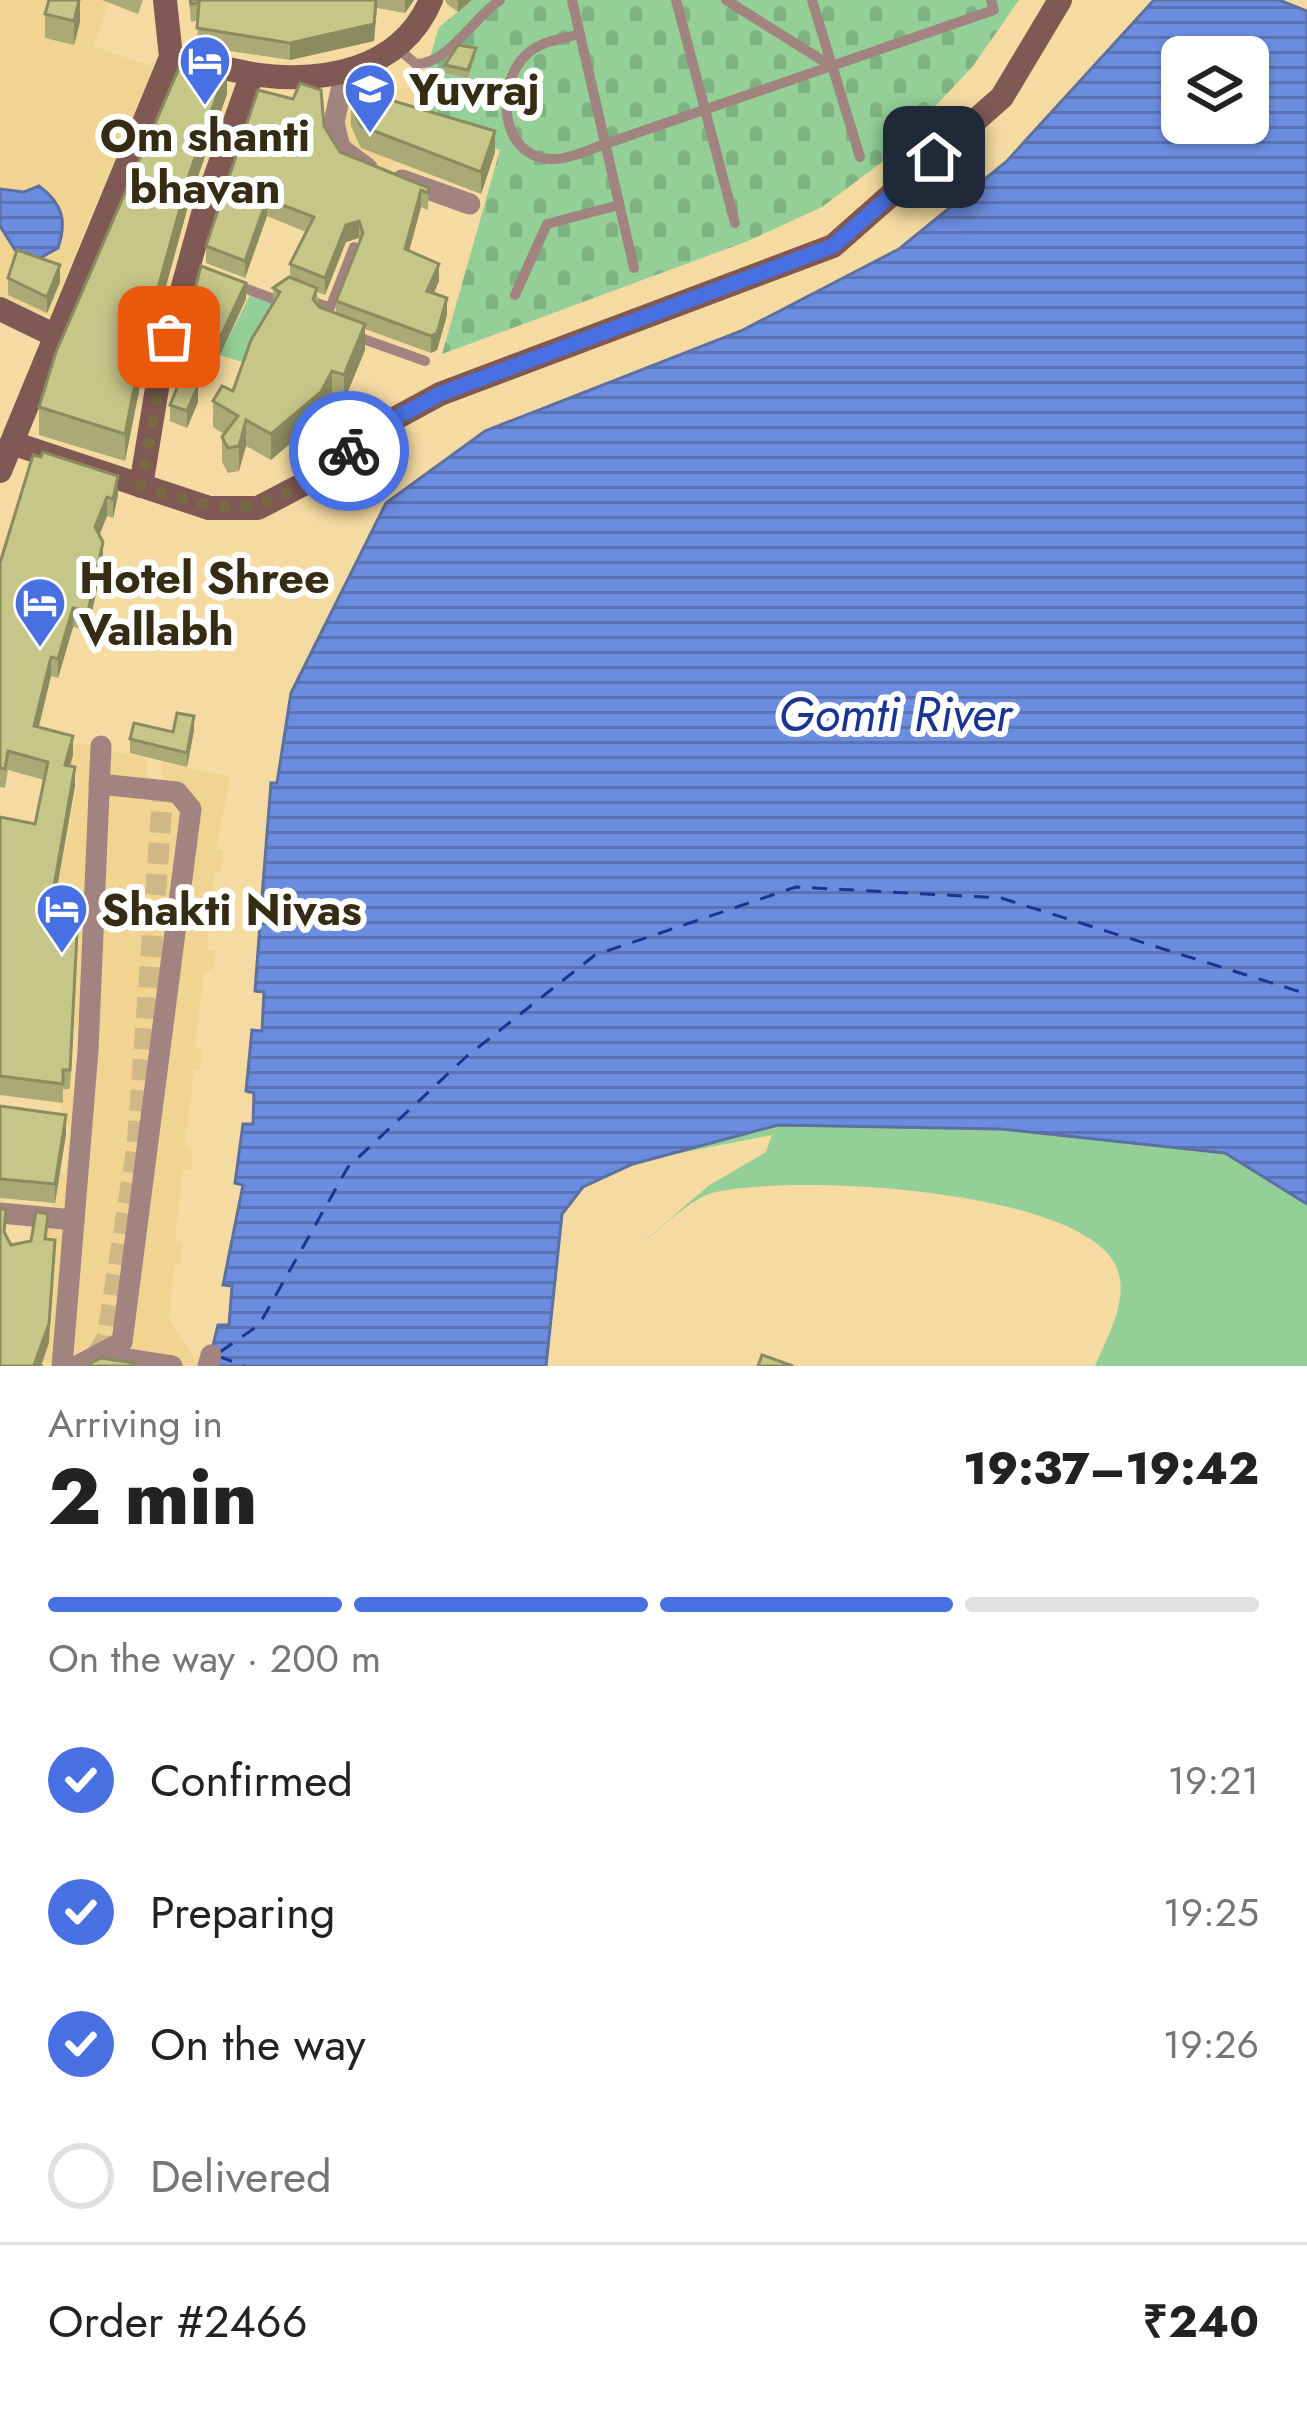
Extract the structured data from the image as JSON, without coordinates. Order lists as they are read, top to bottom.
{
  "water": ["Gomti River"],
  "places": {
    "hotel": ["Om shanti bhavan", "Hotel Shree Vallabh", "Shakti Nivas"],
    "school or university": ["Yuvraj"]
  },
  "page": {
    "heading": ["2 min", "Arriving in", "19:37–19:42"],
    "panel": ["Order #2466", "₹240"],
    "bar": "On the way · 200 m",
    "list": [
      ["Confirmed", "19:21"],
      ["Preparing", "19:25"],
      ["On the way", "19:26"],
      "Delivered"
    ]
  }
}
